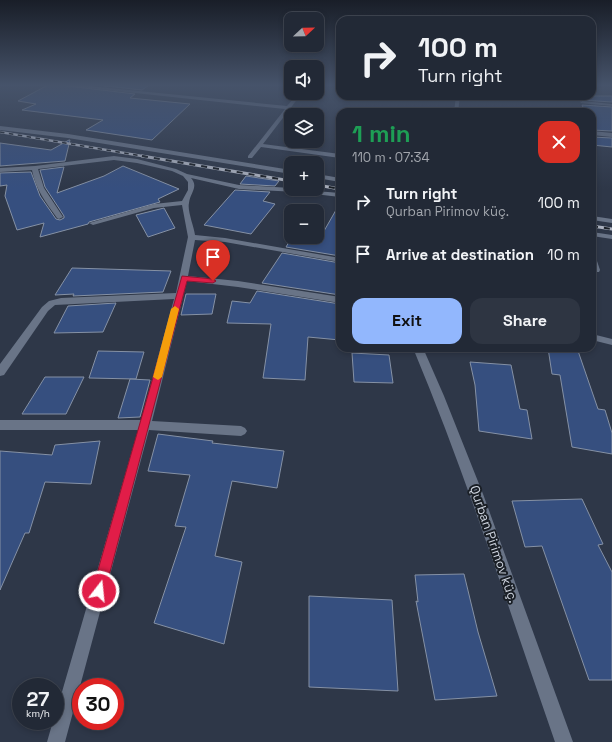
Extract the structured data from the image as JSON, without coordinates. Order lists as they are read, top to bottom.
{
  "streets": {
    "street": ["Qurban Pirimov küç."]
  },
  "north": "right",
  "page": {
    "map_buttons": ["+", "−"],
    "turn": ["100 m", "Turn right"],
    "heading": ["1 min", "110 m · 07:34"],
    "list": [
      {
        "name": "Turn right",
        "note": "Qurban Pirimov küç.",
        "value": "100 m"
      },
      {
        "name": "Arrive at destination",
        "value": "10 m"
      }
    ],
    "buttons": ["Exit", "Share"],
    "speed": "27 km/h",
    "limit": "30"
  }
}
